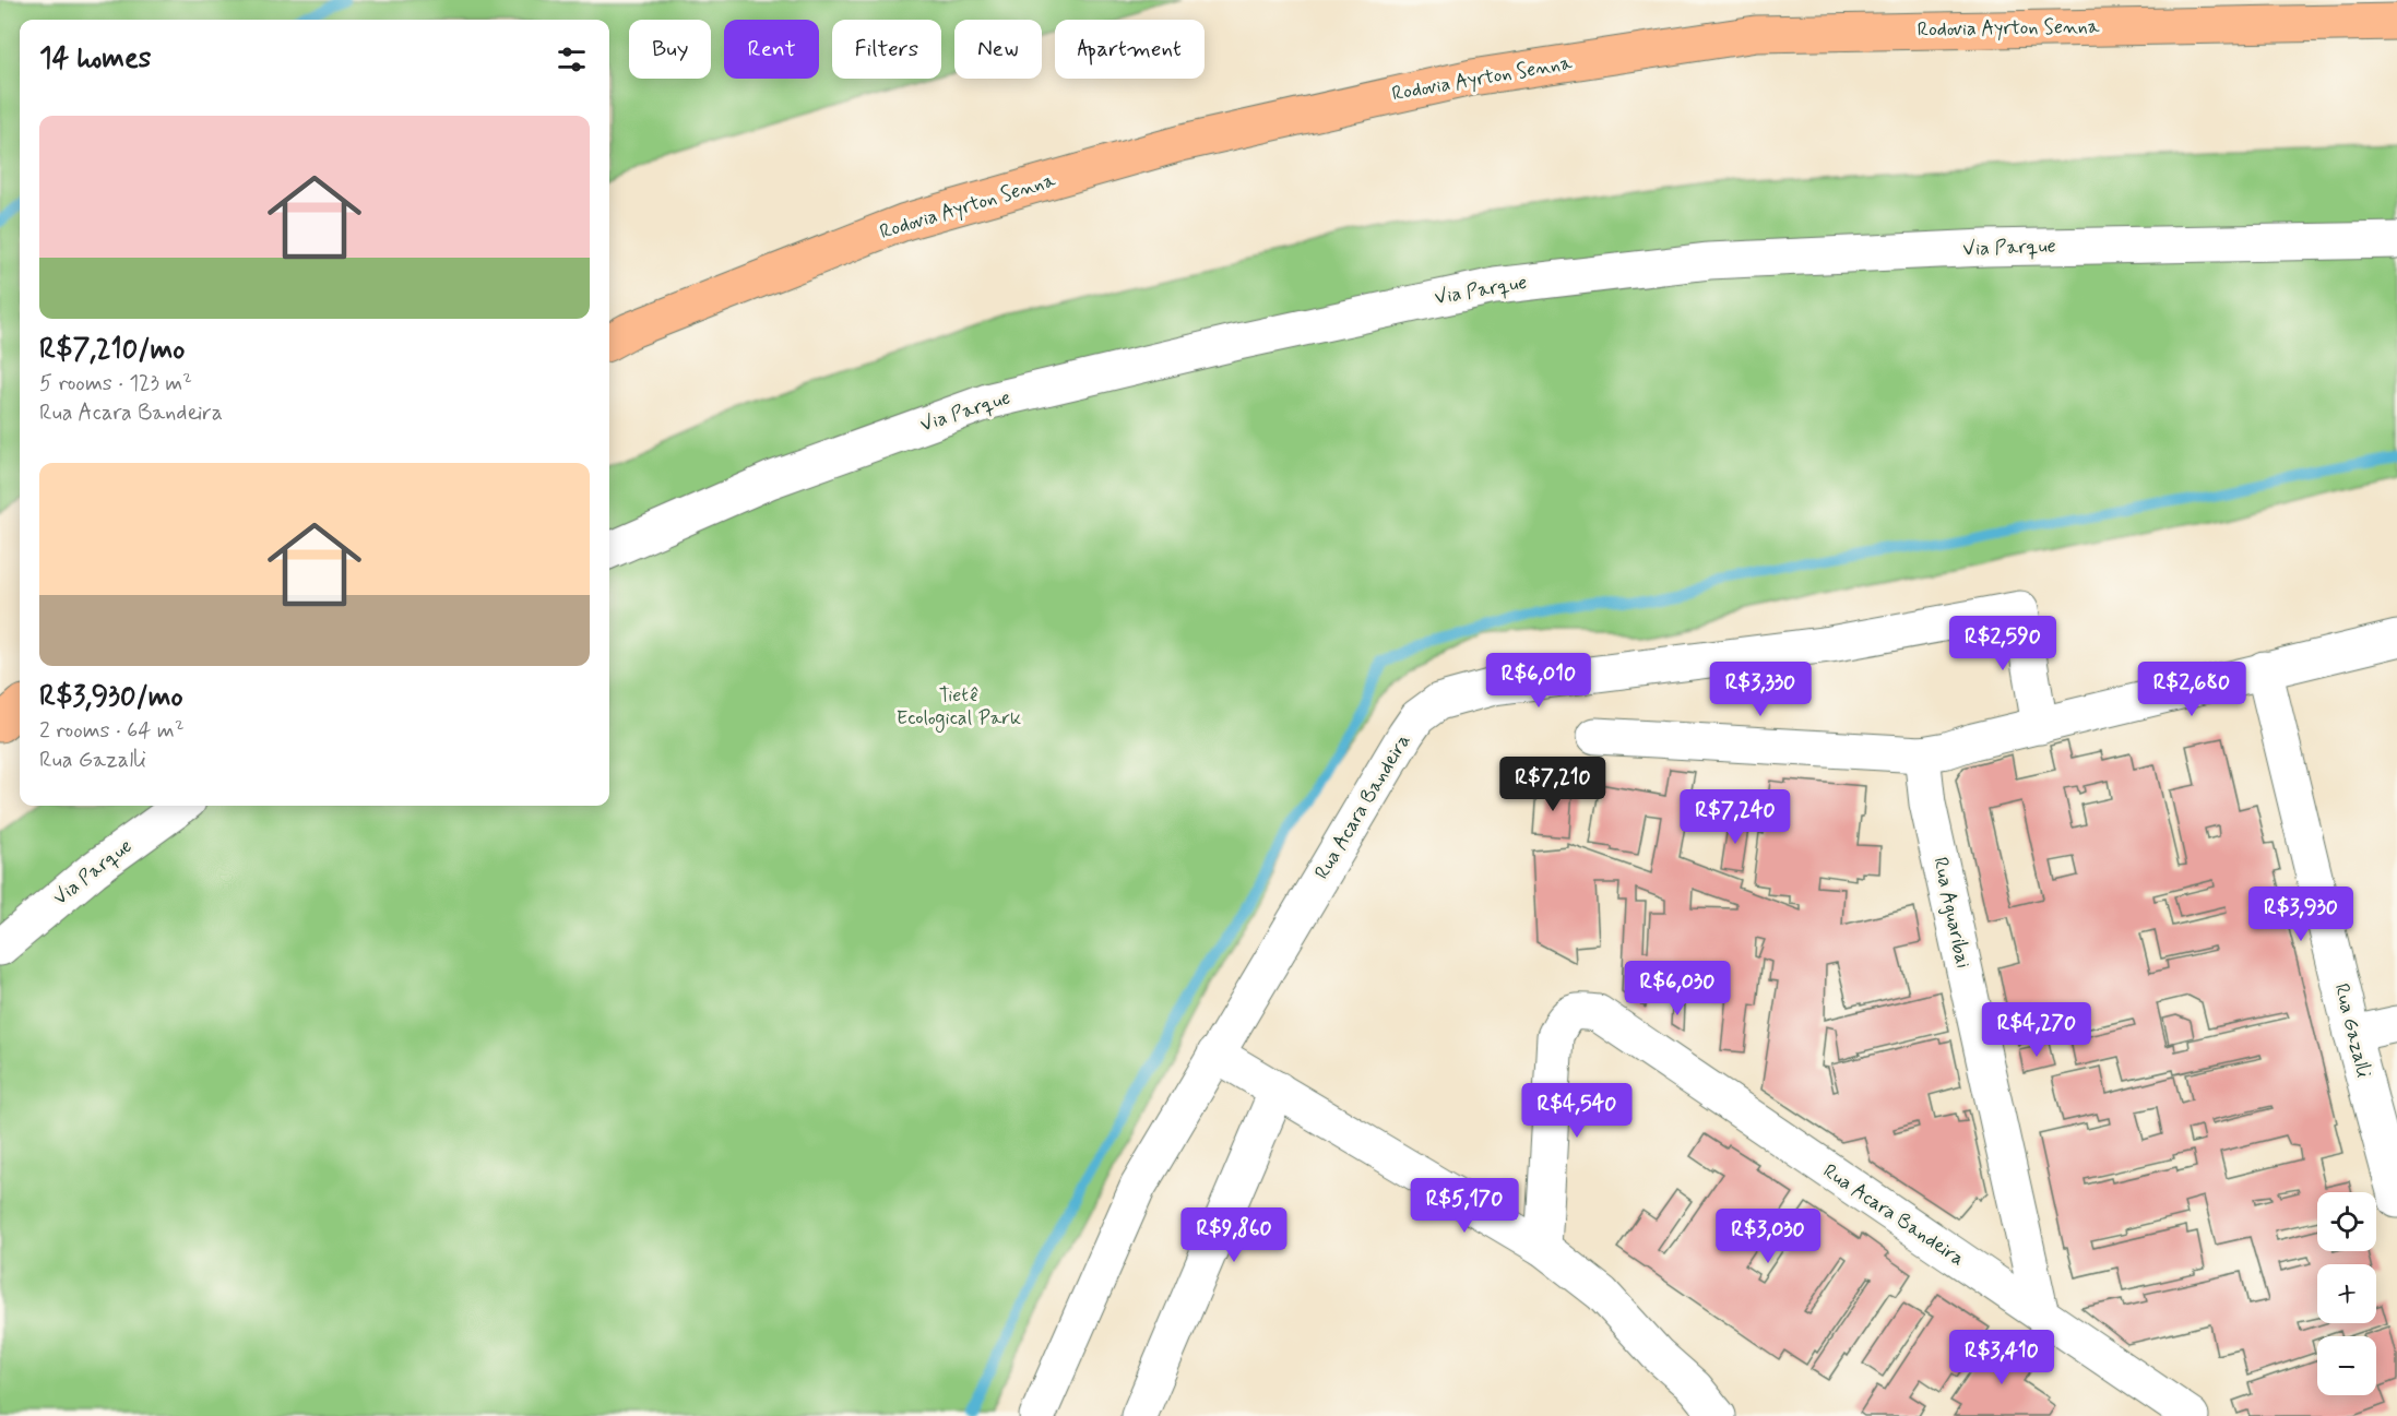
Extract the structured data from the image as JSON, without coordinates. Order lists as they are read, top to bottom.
{
  "streets": {
    "highway": ["Rodovia Ayrton Senna"],
    "street": [
      "Via Parque",
      "Rua Acara Bandeira",
      "Rua Aguaribai",
      "Rua Gazalli"
    ]
  },
  "crossings": [
    ["Rua Acara Bandeira", "Rua Aguaribai"]
  ],
  "parks": ["Tietê Ecological Park"],
  "page": {
    "chip": [
      "Buy",
      "Rent",
      "Filters",
      "New",
      "Apartment"
    ],
    "heading": "14 homes",
    "list": [
      {
        "name": "R$7,210/mo",
        "note": "5 rooms · 123 m² · Rua Acara Bandeira"
      },
      {
        "name": "R$3,930/mo",
        "note": "2 rooms · 64 m² · Rua Gazalli"
      }
    ],
    "price": [
      "R$2,590",
      "R$6,010",
      "R$3,330",
      "R$2,680",
      "R$7,210",
      "R$7,240",
      "R$3,930",
      "R$6,030",
      "R$4,270",
      "R$4,540",
      "R$5,170",
      "R$9,860",
      "R$3,030",
      "R$3,410"
    ],
    "map_buttons": ["+", "−"]
  }
}
